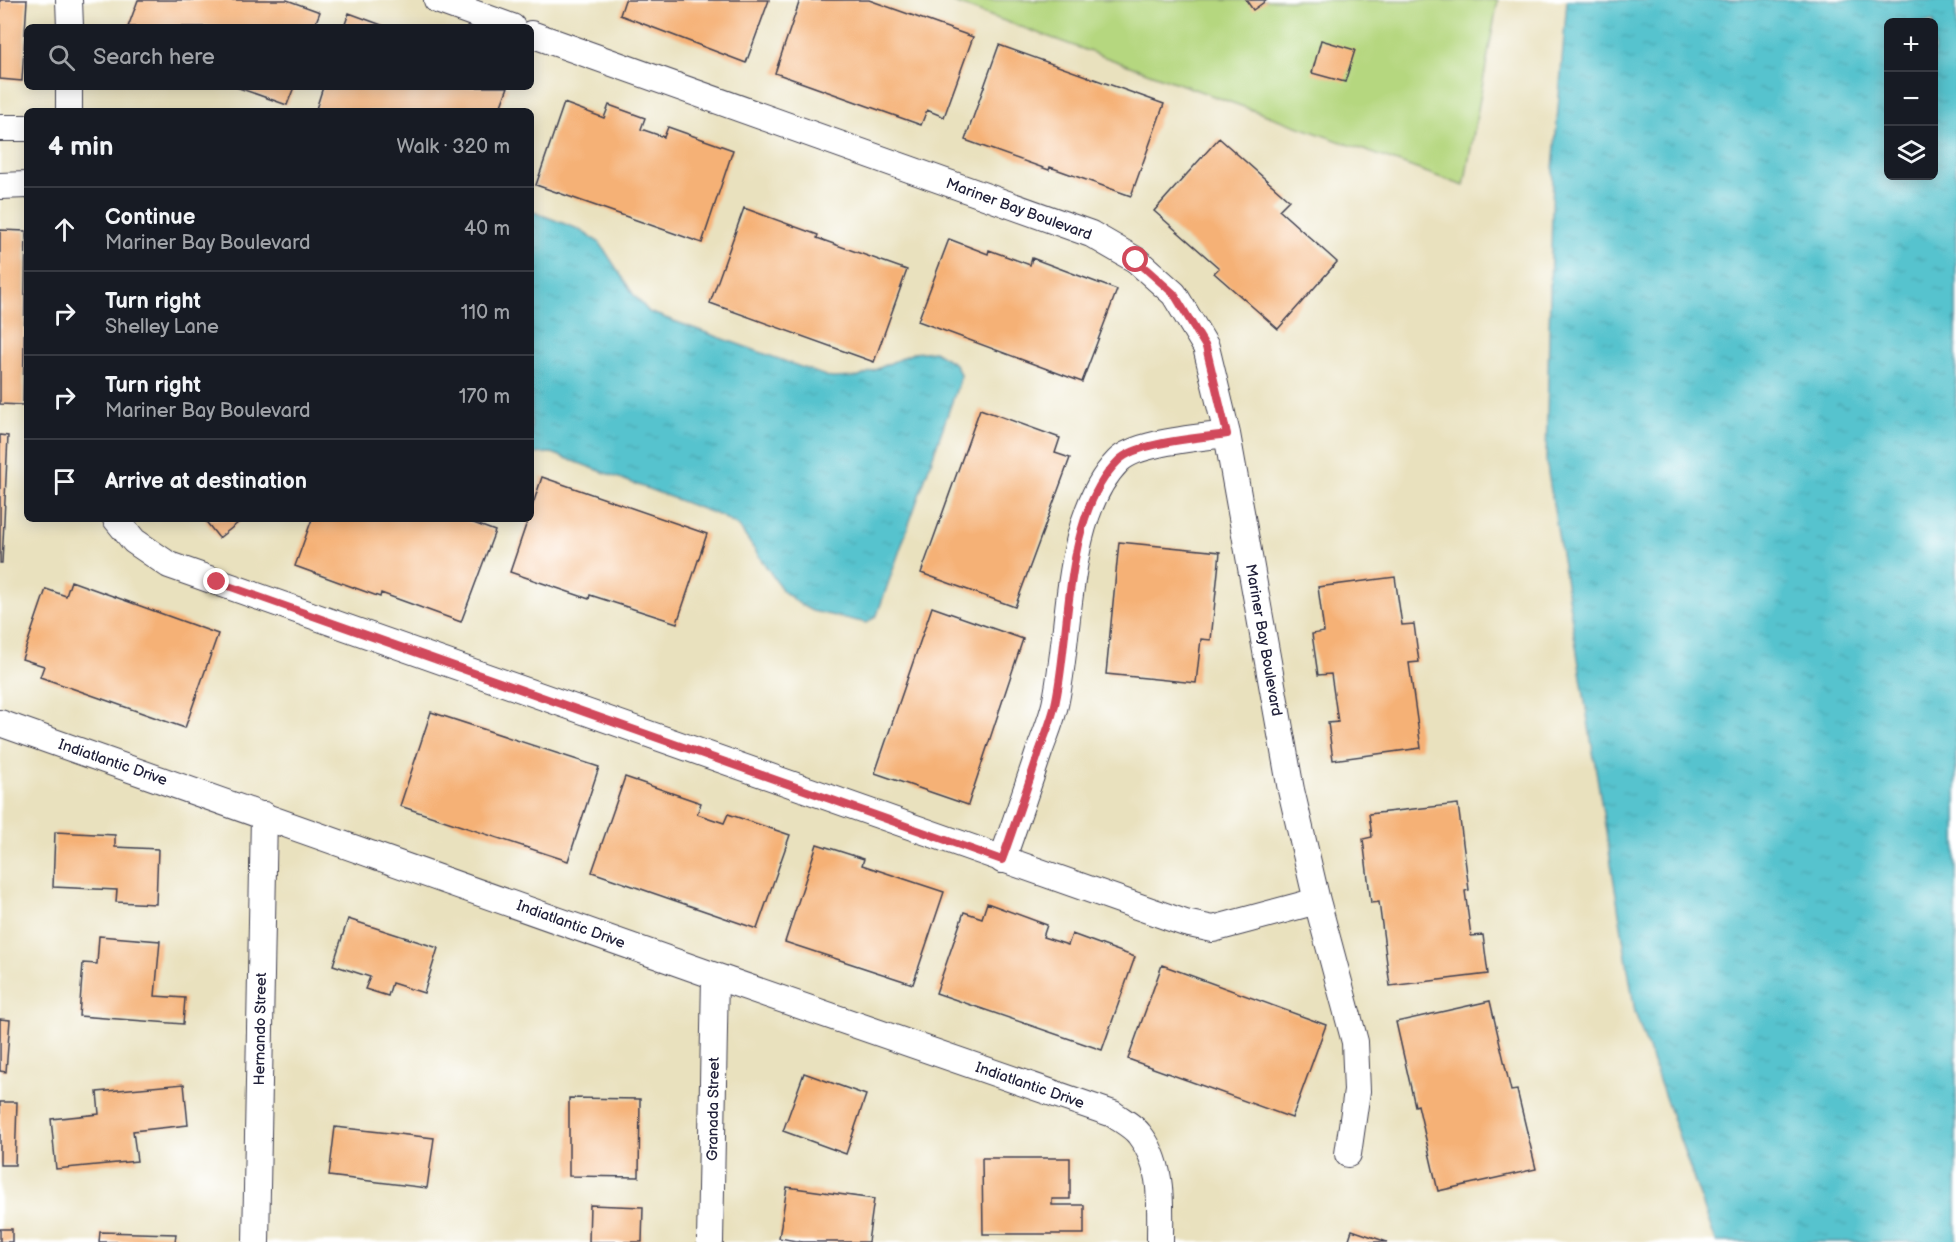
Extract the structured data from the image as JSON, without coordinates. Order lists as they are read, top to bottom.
{
  "streets": {
    "street": [
      "Mariner Bay Boulevard",
      "Indiatlantic Drive",
      "Hernando Street",
      "Granada Street"
    ]
  },
  "crossings": [
    ["Indiatlantic Drive", "Hernando Street"],
    ["Indiatlantic Drive", "Granada Street"]
  ],
  "page": {
    "map_buttons": ["+", "−"],
    "search": "Search here",
    "heading": ["4 min", "Walk · 320 m"],
    "list": [
      ["Continue", "Mariner Bay Boulevard", "40 m"],
      ["Turn right", "Shelley Lane", "110 m"],
      ["Turn right", "Mariner Bay Boulevard", "170 m"],
      "Arrive at destination"
    ]
  }
}
